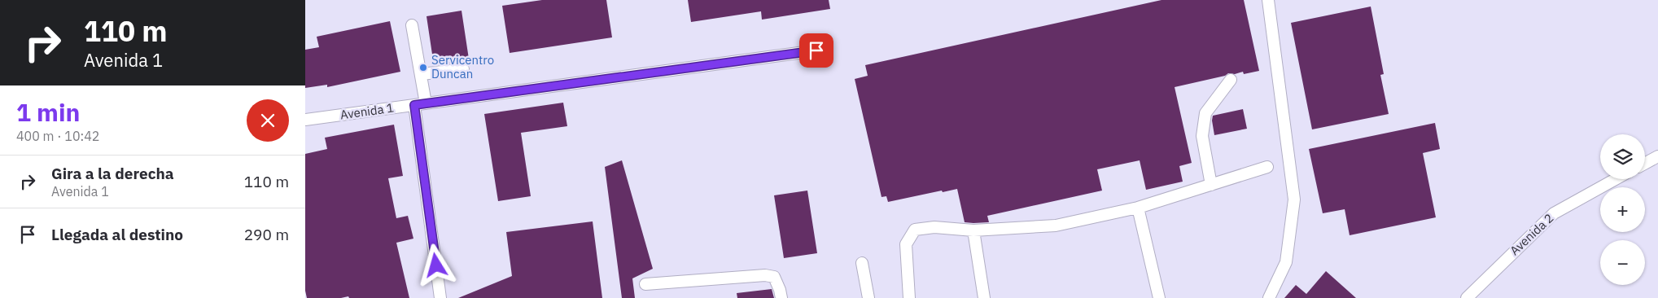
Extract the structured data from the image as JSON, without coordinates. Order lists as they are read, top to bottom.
{
  "streets": {
    "street": ["Avenida 1", "Avenida 2"]
  },
  "places": ["Servicentro Duncan"],
  "page": {
    "turn": ["110 m", "Avenida 1"],
    "heading": ["1 min", "400 m · 10:42"],
    "map_buttons": ["+", "−"],
    "list": [
      {
        "name": "Gira a la derecha",
        "note": "Avenida 1",
        "value": "110 m"
      },
      {
        "name": "Llegada al destino",
        "value": "290 m"
      }
    ]
  }
}
